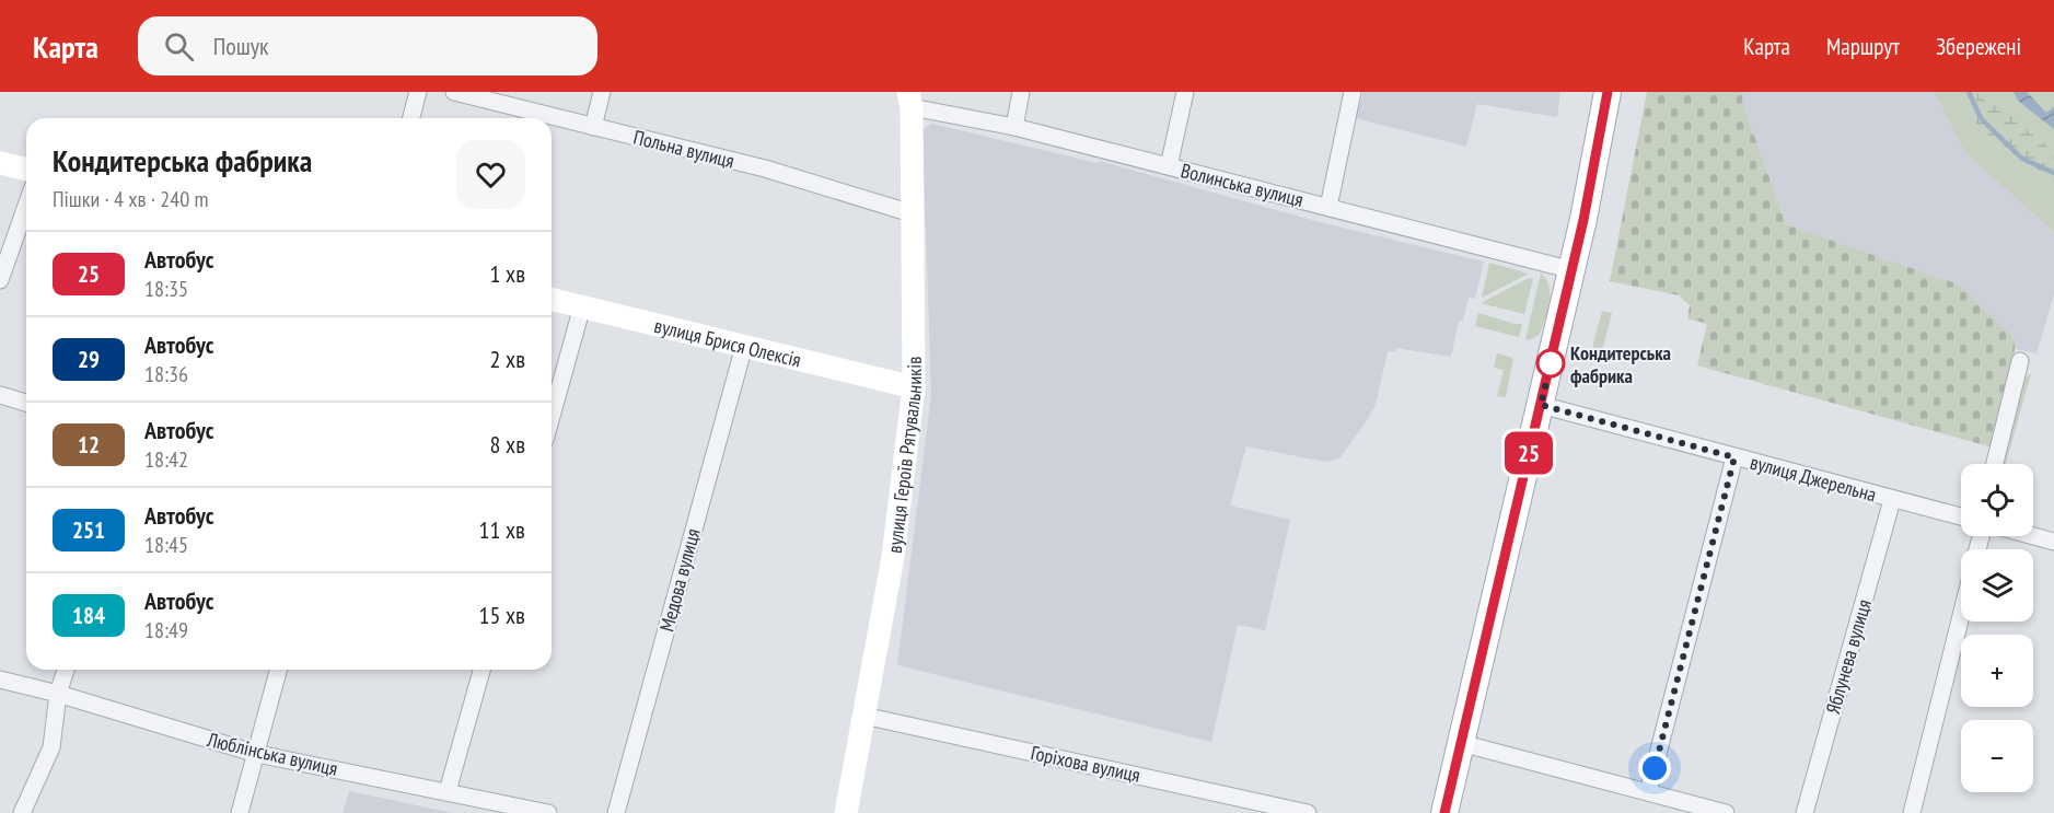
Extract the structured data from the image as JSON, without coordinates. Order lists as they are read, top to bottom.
{
  "streets": {
    "street": [
      "Польна вулиця",
      "Волинська вулиця",
      "вулиця Брися Олексія",
      "вулиця Героїв Рятувальників",
      "вулиця Джерельна",
      "Медова вулиця",
      "Яблунева вулиця",
      "Люблінська вулиця",
      "Горіхова вулиця"
    ]
  },
  "crossings": [
    ["Польна вулиця", "вулиця Героїв Рятувальників"],
    ["Волинська вулиця", "вулиця Героїв Рятувальників"],
    ["вулиця Брися Олексія", "вулиця Героїв Рятувальників"],
    ["вулиця Брися Олексія", "Медова вулиця"],
    ["вулиця Героїв Рятувальників", "Горіхова вулиця"],
    ["вулиця Джерельна", "Яблунева вулиця"]
  ],
  "places": ["Кондитерська фабрика"],
  "lines": ["bus line 25"],
  "page": {
    "header": "Карта",
    "search": "Пошук",
    "nav": ["Карта", "Маршрут", "Збережені"],
    "on_map": "25",
    "heading": ["Кондитерська фабрика", "Пішки · 4 хв · 240 m"],
    "list": [
      {
        "mark": "25",
        "name": "Автобус",
        "note": "18:35",
        "value": "1 хв"
      },
      {
        "mark": "29",
        "name": "Автобус",
        "note": "18:36",
        "value": "2 хв"
      },
      {
        "mark": "12",
        "name": "Автобус",
        "note": "18:42",
        "value": "8 хв"
      },
      {
        "mark": "251",
        "name": "Автобус",
        "note": "18:45",
        "value": "11 хв"
      },
      {
        "mark": "184",
        "name": "Автобус",
        "note": "18:49",
        "value": "15 хв"
      }
    ],
    "map_buttons": ["+", "−"]
  }
}
